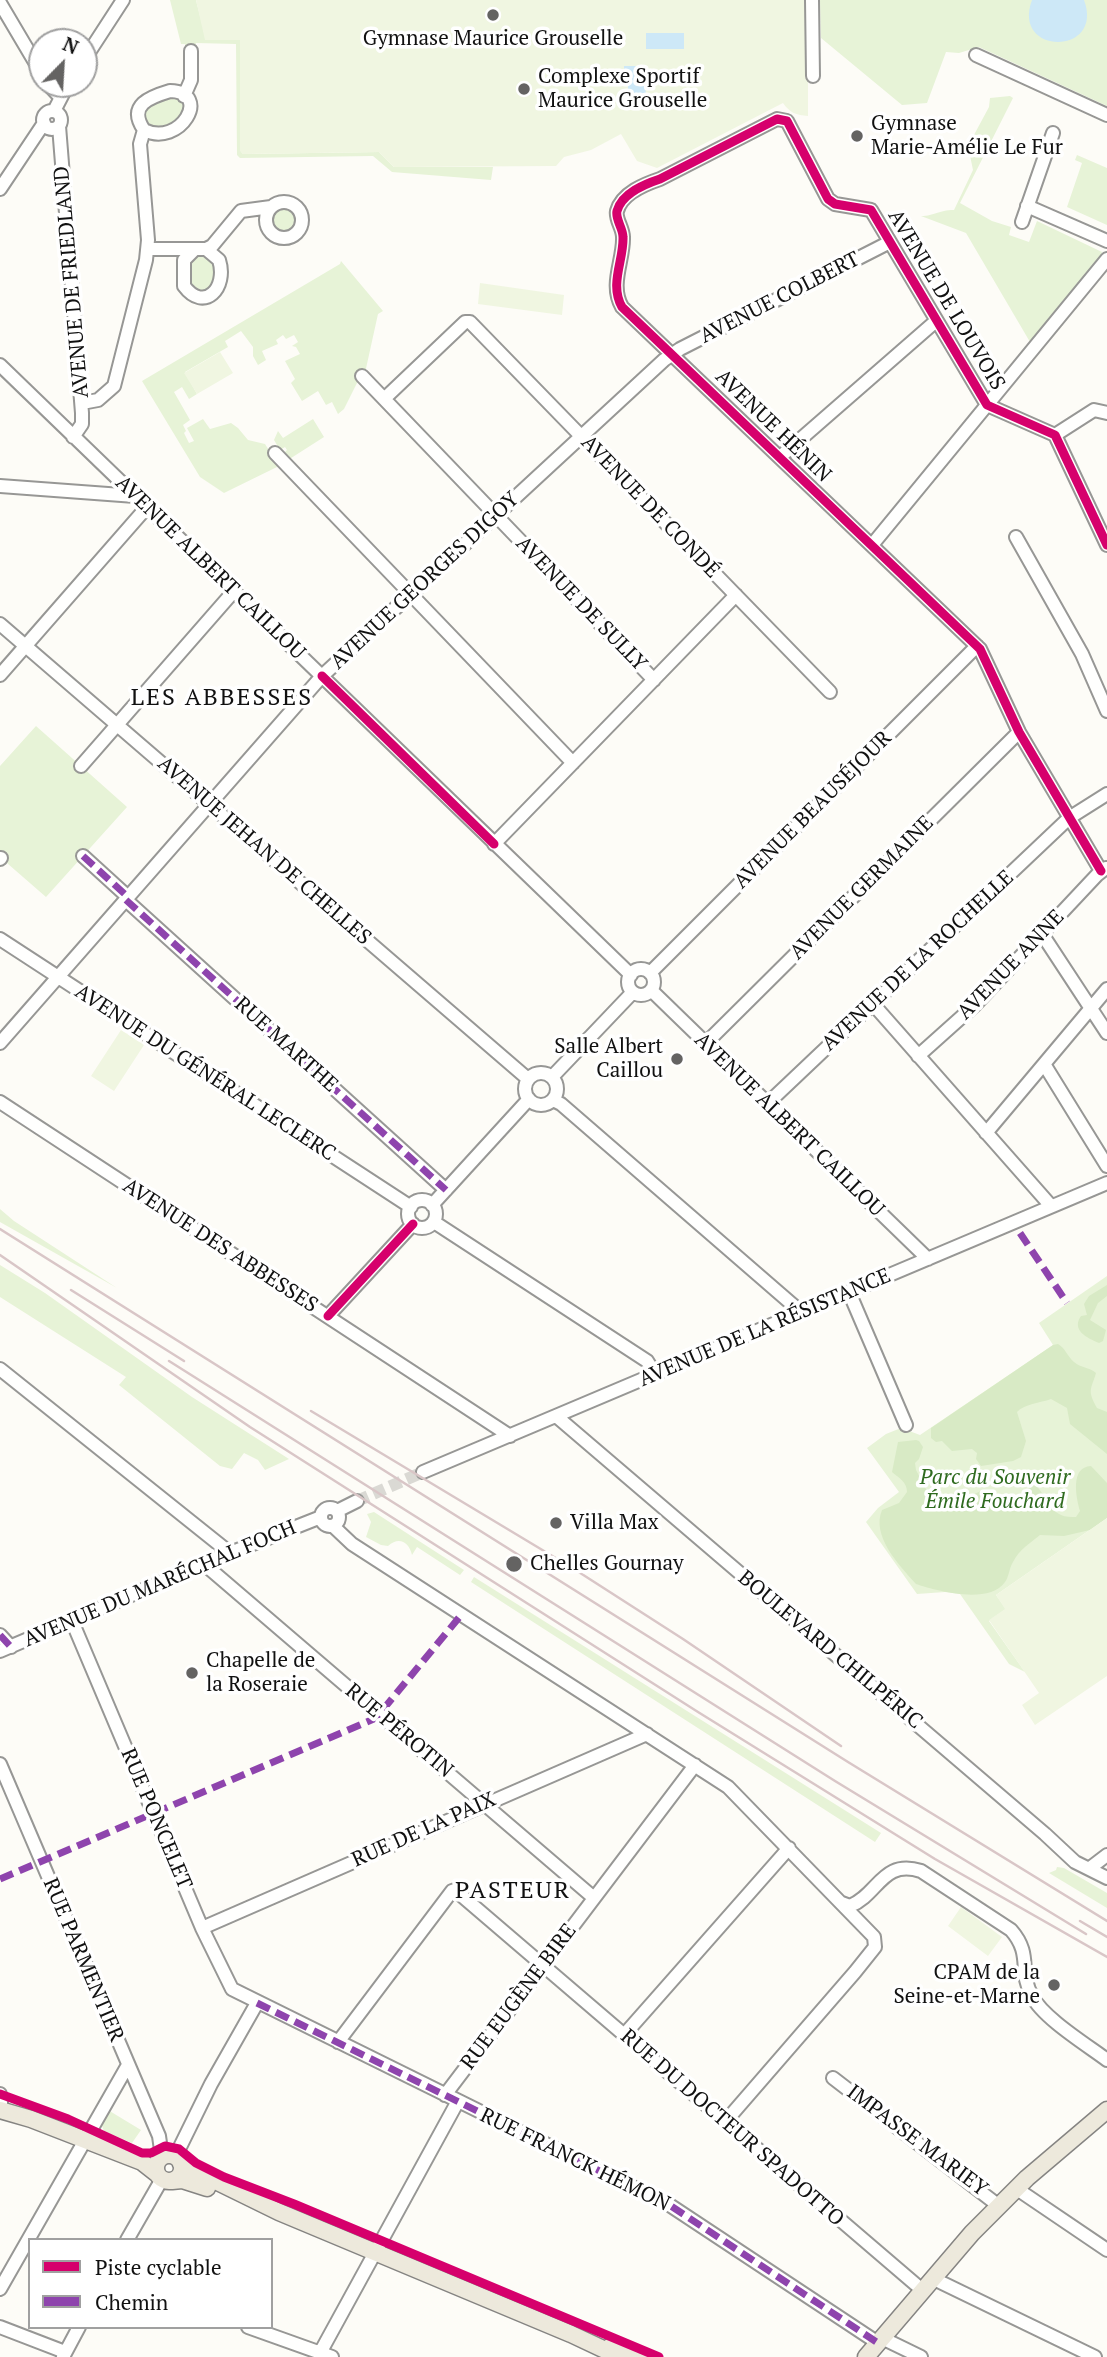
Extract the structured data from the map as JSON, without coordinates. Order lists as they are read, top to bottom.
{
  "streets": {
    "street": [
      "AVENUE DE FRIEDLAND",
      "AVENUE COLBERT",
      "AVENUE DE LOUVOIS",
      "AVENUE HÉNIN",
      "AVENUE DE CONDÉ",
      "AVENUE ALBERT CAILLOU",
      "AVENUE GEORGES DIGOY",
      "AVENUE DE SULLY",
      "AVENUE BEAUSÉJOUR",
      "AVENUE JEHAN DE CHELLES",
      "AVENUE GERMAINE",
      "AVENUE DE LA ROCHELLE",
      "AVENUE ANNE",
      "RUE MARTHE",
      "AVENUE DU GÉNÉRAL LECLERC",
      "AVENUE DES ABBESSES",
      "AVENUE DE LA RÉSISTANCE",
      "AVENUE DU MARÉCHAL FOCH",
      "BOULEVARD CHILPÉRIC",
      "RUE PÉROTIN",
      "RUE PONCELET",
      "RUE DE LA PAIX",
      "RUE PARMENTIER",
      "RUE EUGÈNE BIRE",
      "RUE DU DOCTEUR SPADOTTO",
      "IMPASSE MARIEY",
      "RUE FRANCK HÉMON"
    ]
  },
  "crossings": [
    ["AVENUE DE FRIEDLAND", "AVENUE ALBERT CAILLOU"],
    ["AVENUE COLBERT", "AVENUE DE LOUVOIS"],
    ["AVENUE COLBERT", "AVENUE HÉNIN"],
    ["AVENUE COLBERT", "AVENUE GEORGES DIGOY"],
    ["AVENUE DE LOUVOIS", "AVENUE HÉNIN"],
    ["AVENUE HÉNIN", "AVENUE GEORGES DIGOY"],
    ["AVENUE HÉNIN", "AVENUE BEAUSÉJOUR"],
    ["AVENUE HÉNIN", "AVENUE GERMAINE"],
    ["AVENUE HÉNIN", "AVENUE DE LA ROCHELLE"],
    ["AVENUE HÉNIN", "AVENUE ANNE"],
    ["AVENUE DE CONDÉ", "AVENUE GEORGES DIGOY"],
    ["AVENUE DE CONDÉ", "AVENUE DE SULLY"],
    ["AVENUE ALBERT CAILLOU", "AVENUE GEORGES DIGOY"],
    ["AVENUE ALBERT CAILLOU", "AVENUE BEAUSÉJOUR"],
    ["AVENUE ALBERT CAILLOU", "AVENUE GERMAINE"],
    ["AVENUE ALBERT CAILLOU", "AVENUE DE LA ROCHELLE"],
    ["AVENUE ALBERT CAILLOU", "AVENUE DE LA RÉSISTANCE"],
    ["AVENUE GEORGES DIGOY", "AVENUE DE SULLY"],
    ["AVENUE GEORGES DIGOY", "AVENUE JEHAN DE CHELLES"],
    ["AVENUE GEORGES DIGOY", "RUE MARTHE"],
    ["AVENUE GEORGES DIGOY", "AVENUE DU GÉNÉRAL LECLERC"],
    ["AVENUE DES ABBESSES", "AVENUE DE LA RÉSISTANCE"],
    ["AVENUE DE LA RÉSISTANCE", "BOULEVARD CHILPÉRIC"],
    ["AVENUE DU MARÉCHAL FOCH", "RUE PÉROTIN"],
    ["AVENUE DU MARÉCHAL FOCH", "RUE PONCELET"],
    ["AVENUE DU MARÉCHAL FOCH", "RUE DE LA PAIX"],
    ["AVENUE DU MARÉCHAL FOCH", "RUE EUGÈNE BIRE"],
    ["AVENUE DU MARÉCHAL FOCH", "RUE DU DOCTEUR SPADOTTO"],
    ["RUE PÉROTIN", "RUE DE LA PAIX"],
    ["RUE PÉROTIN", "RUE EUGÈNE BIRE"],
    ["RUE PONCELET", "RUE DE LA PAIX"],
    ["RUE PONCELET", "RUE FRANCK HÉMON"],
    ["RUE EUGÈNE BIRE", "RUE DU DOCTEUR SPADOTTO"],
    ["RUE EUGÈNE BIRE", "RUE FRANCK HÉMON"],
    ["RUE DU DOCTEUR SPADOTTO", "RUE FRANCK HÉMON"]
  ],
  "districts": ["LES ABBESSES", "PASTEUR"],
  "parks": ["Parc du Souvenir Émile Fouchard"],
  "places": [
    "Gymnase Maurice Grouselle",
    "Complexe Sportif Maurice Grouselle",
    "Gymnase Marie-Amélie Le Fur",
    "Salle Albert Caillou",
    "Villa Max",
    "Chelles Gournay",
    "Chapelle de la Roseraie",
    "CPAM de la Seine-et-Marne"
  ],
  "legend": ["Piste cyclable", "Chemin"],
  "north": "top right"
}
